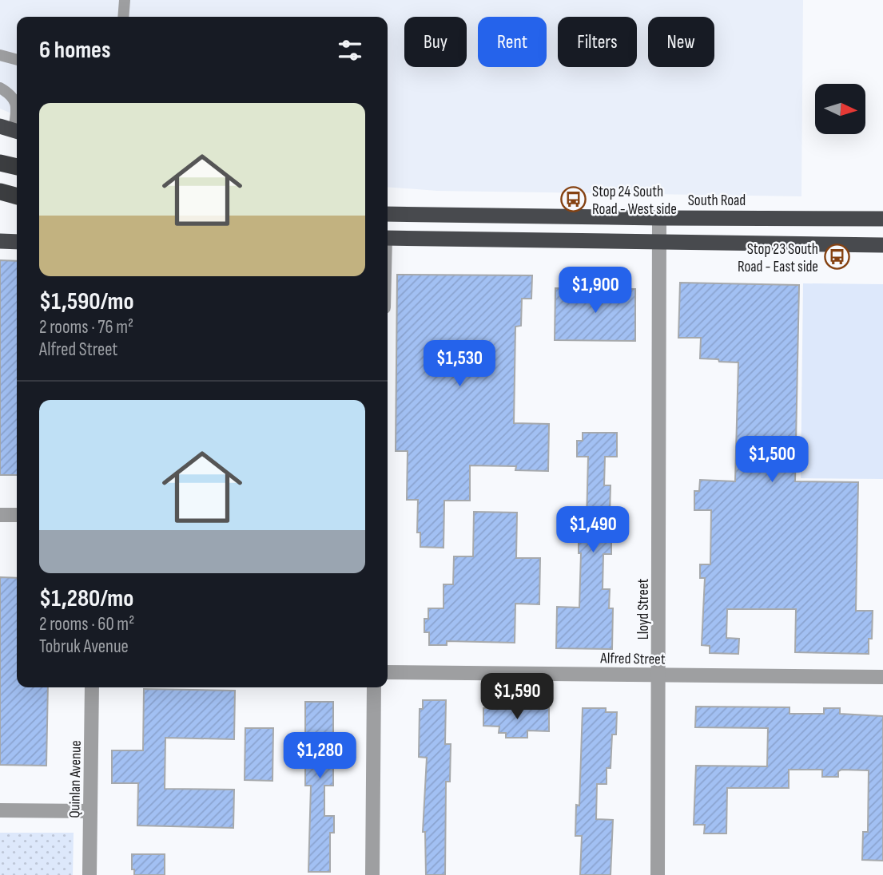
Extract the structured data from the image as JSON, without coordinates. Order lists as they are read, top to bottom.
{
  "streets": {
    "highway": ["South Road"],
    "street": ["Lloyd Street", "Alfred Street", "Quinlan Avenue"]
  },
  "crossings": [
    ["South Road", "Lloyd Street"],
    ["Lloyd Street", "Alfred Street"]
  ],
  "places": {
    "bus stop": ["Stop 24 South Road - West side", "Stop 23 South Road - East side"]
  },
  "north": "right",
  "page": {
    "chip": [
      "Buy",
      "Rent",
      "Filters",
      "New"
    ],
    "heading": "6 homes",
    "list": [
      {
        "name": "$1,590/mo",
        "note": "2 rooms · 76 m² · Alfred Street"
      },
      {
        "name": "$1,280/mo",
        "note": "2 rooms · 60 m² · Tobruk Avenue"
      }
    ],
    "price": [
      "$1,900",
      "$1,530",
      "$1,500",
      "$1,490",
      "$1,590",
      "$1,280"
    ]
  }
}
